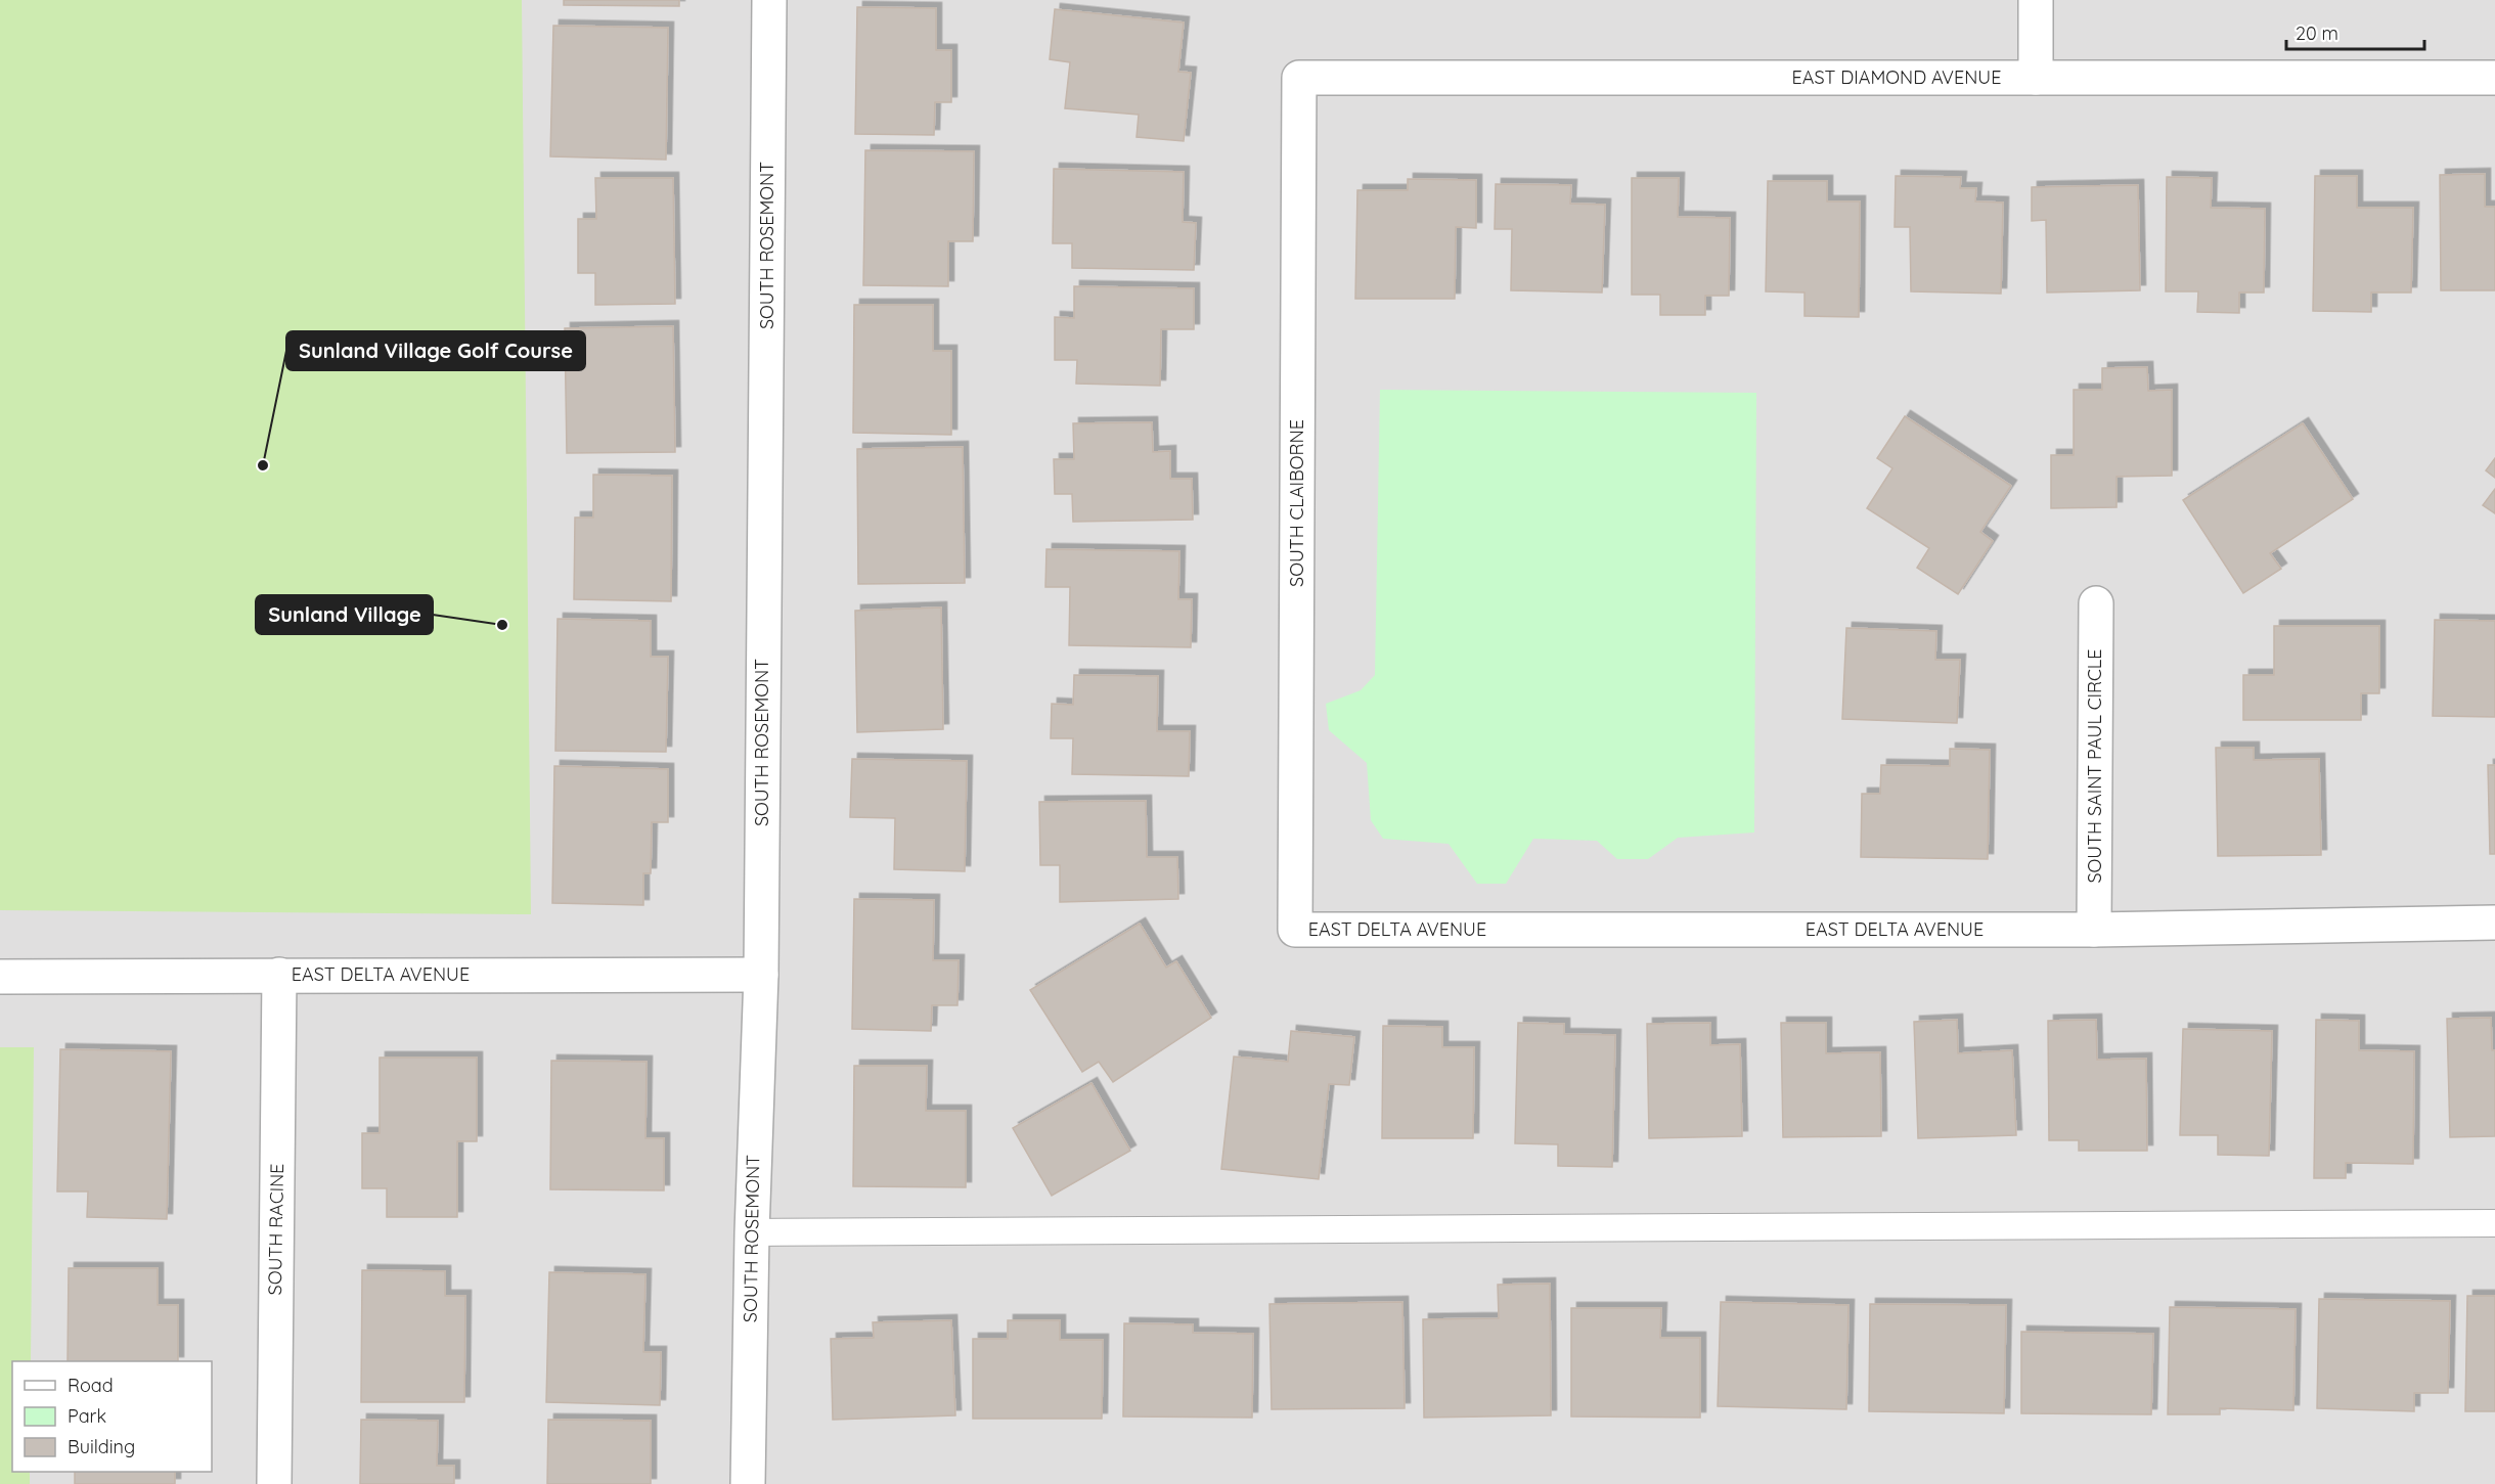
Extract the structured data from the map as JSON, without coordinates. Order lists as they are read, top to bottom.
{
  "streets": {
    "street": [
      "EAST DIAMOND AVENUE",
      "SOUTH ROSEMONT",
      "SOUTH CLAIBORNE",
      "SOUTH SAINT PAUL CIRCLE",
      "EAST DELTA AVENUE",
      "SOUTH RACINE"
    ]
  },
  "crossings": [
    ["EAST DIAMOND AVENUE", "SOUTH CLAIBORNE"],
    ["SOUTH ROSEMONT", "EAST DELTA AVENUE"],
    ["SOUTH CLAIBORNE", "EAST DELTA AVENUE"],
    ["SOUTH SAINT PAUL CIRCLE", "EAST DELTA AVENUE"],
    ["EAST DELTA AVENUE", "SOUTH RACINE"]
  ],
  "places": ["Sunland Village Golf Course", "Sunland Village"],
  "legend": ["Road", "Park", "Building"],
  "scale_bar": "20 m"
}
